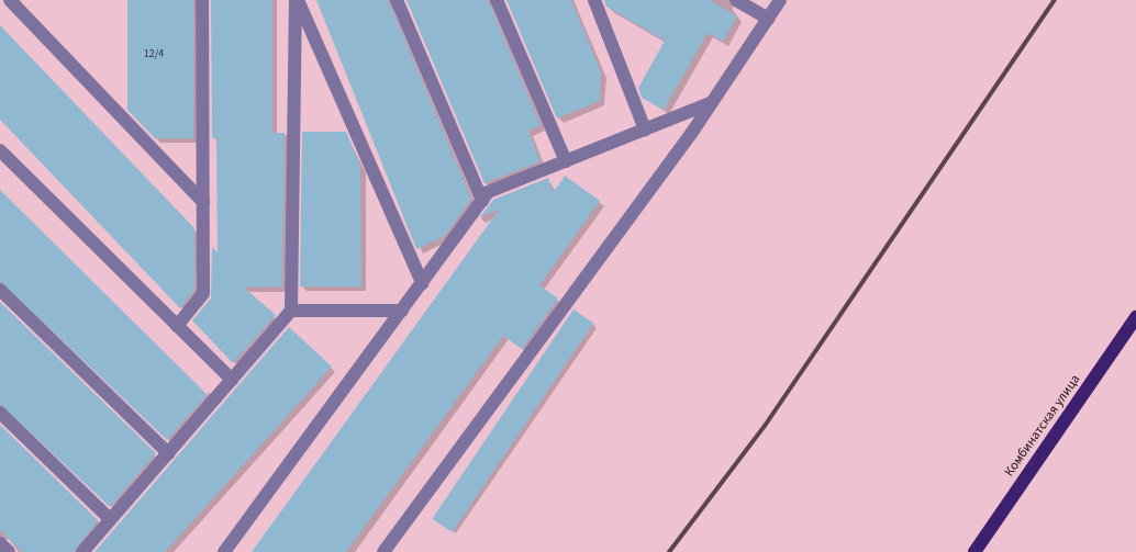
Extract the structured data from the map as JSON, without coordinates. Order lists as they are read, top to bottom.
{
  "streets": {
    "main road": ["Комбинатская улица"]
  },
  "house_numbers": ["12/4"]
}
